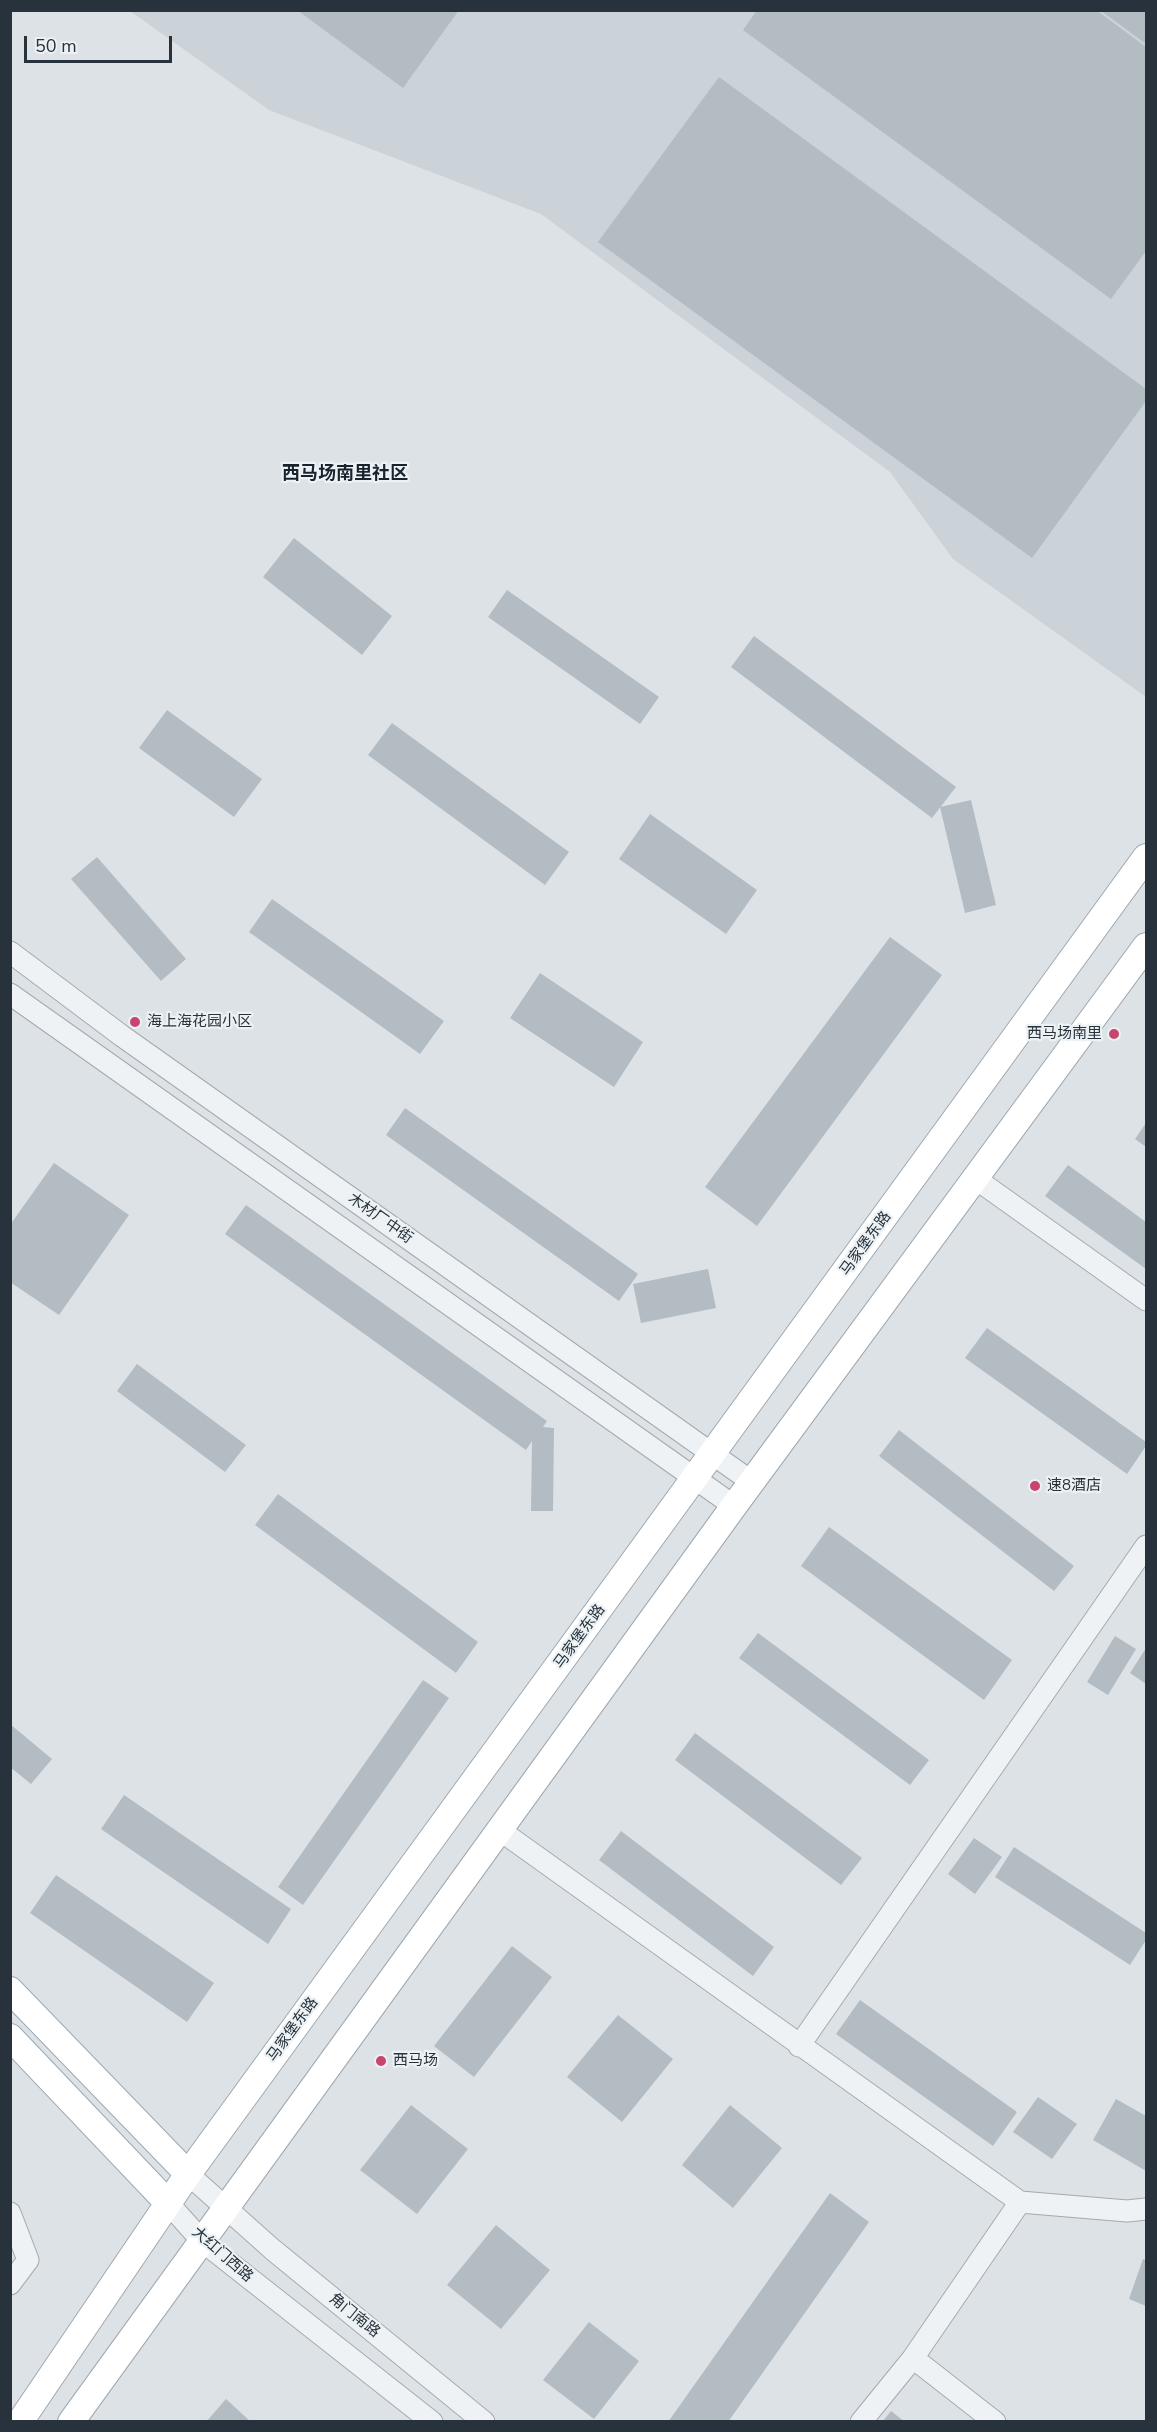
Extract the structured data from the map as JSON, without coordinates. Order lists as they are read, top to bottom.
{
  "streets": {
    "main road": ["马家堡东路", "大红门西路"],
    "street": ["木材厂中街", "角门南路"]
  },
  "crossings": [
    ["木材厂中街", "马家堡东路"],
    ["马家堡东路", "大红门西路"]
  ],
  "districts": ["西马场南里社区"],
  "places": [
    "海上海花园小区",
    "西马场南里",
    "速8酒店",
    "西马场"
  ],
  "scale_bar": "50 m"
}
